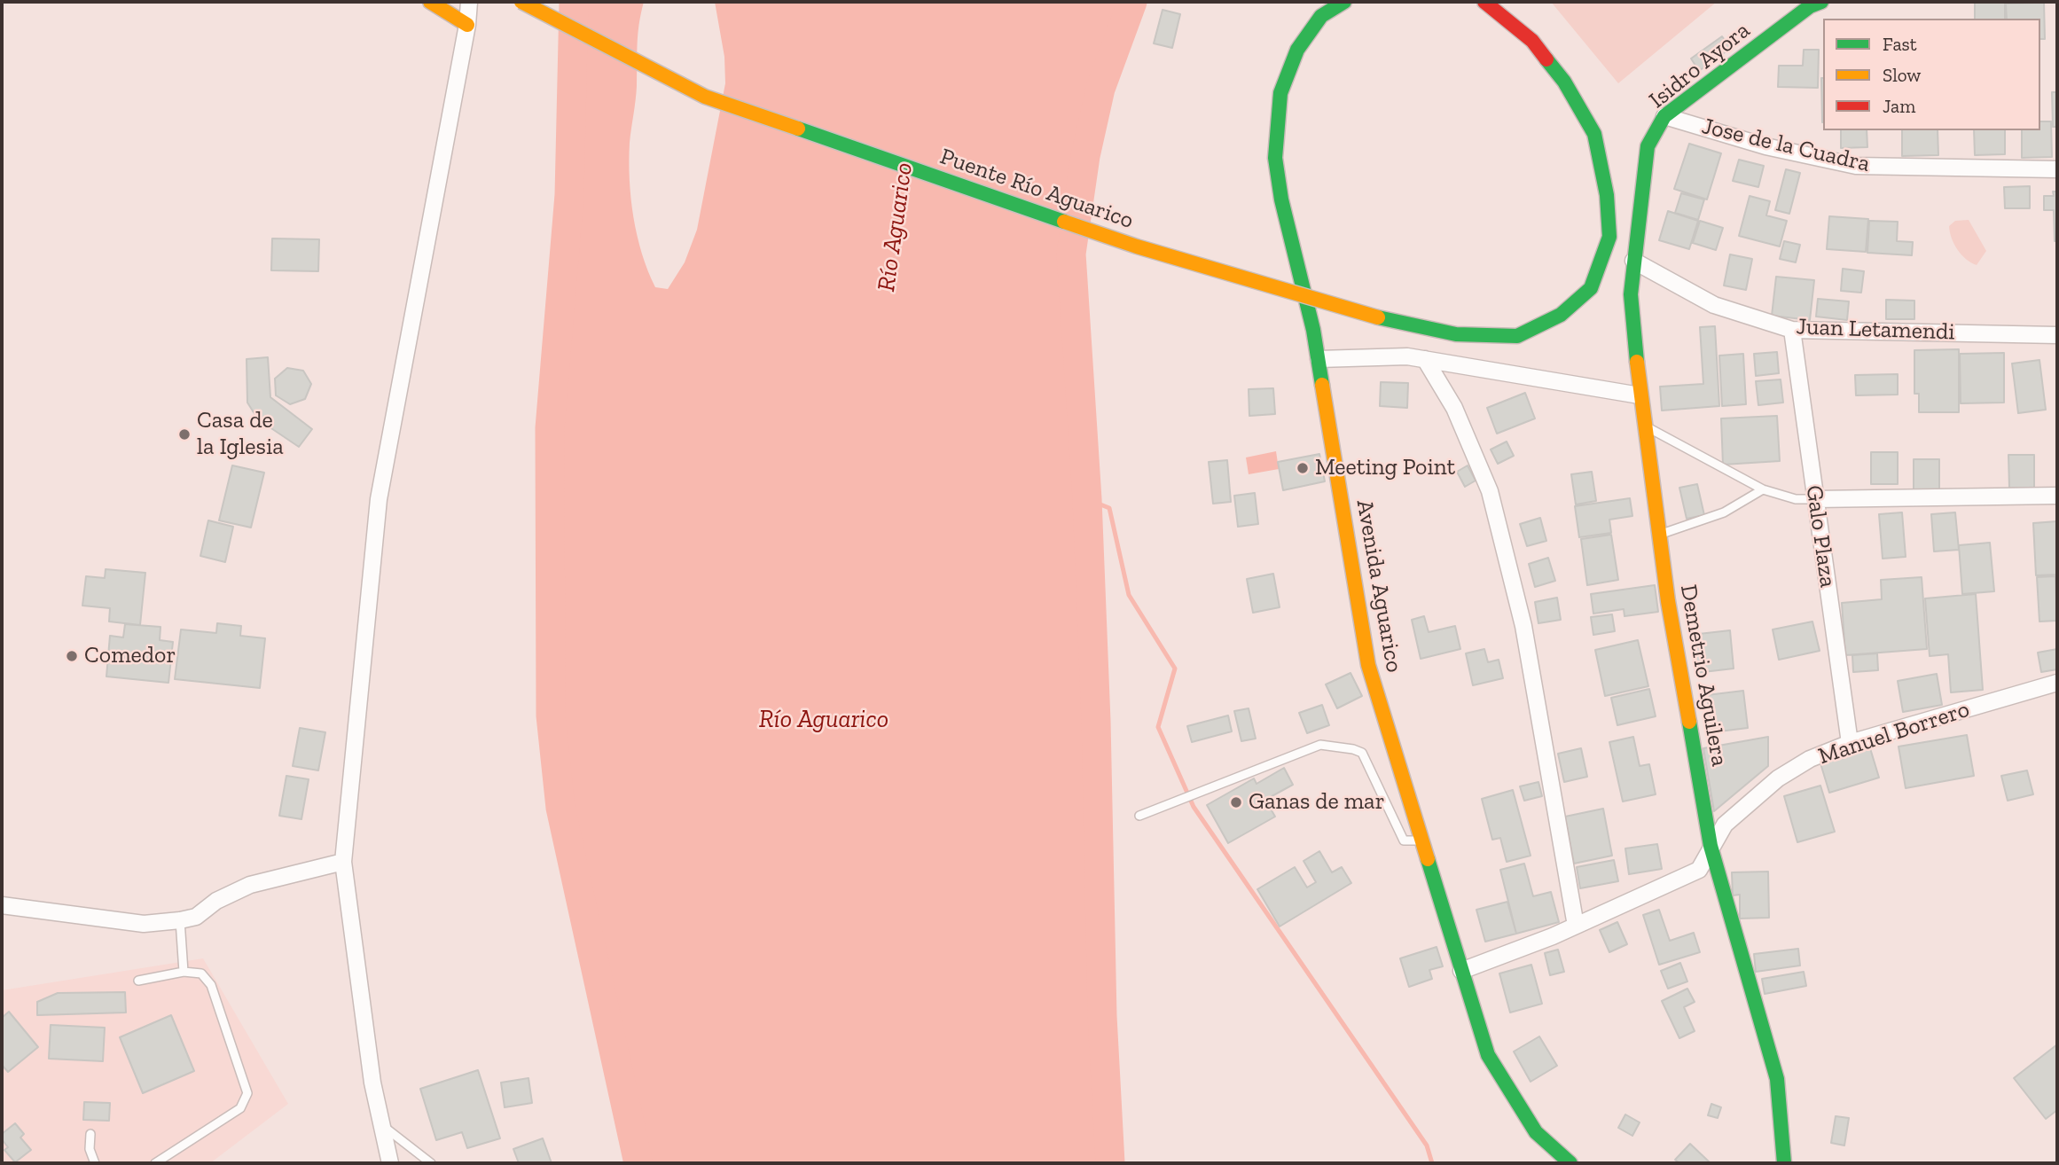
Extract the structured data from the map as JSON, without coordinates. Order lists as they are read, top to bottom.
{
  "streets": {
    "main road": [
      "Isidro Ayora",
      "Puente Río Aguarico",
      "Avenida Aguarico",
      "Demetrio Aguilera"
    ],
    "street": [
      "Jose de la Cuadra",
      "Juan Letamendi",
      "Galo Plaza",
      "Manuel Borrero"
    ]
  },
  "crossings": [
    ["Isidro Ayora", "Jose de la Cuadra"],
    ["Isidro Ayora", "Demetrio Aguilera"],
    ["Juan Letamendi", "Galo Plaza"],
    ["Juan Letamendi", "Demetrio Aguilera"],
    ["Galo Plaza", "Manuel Borrero"],
    ["Avenida Aguarico", "Manuel Borrero"],
    ["Demetrio Aguilera", "Manuel Borrero"]
  ],
  "water": ["Río Aguarico"],
  "places": [
    "Casa de la Iglesia",
    "Meeting Point",
    "Comedor",
    "Ganas de mar"
  ],
  "legend": ["Fast", "Slow", "Jam"]
}
